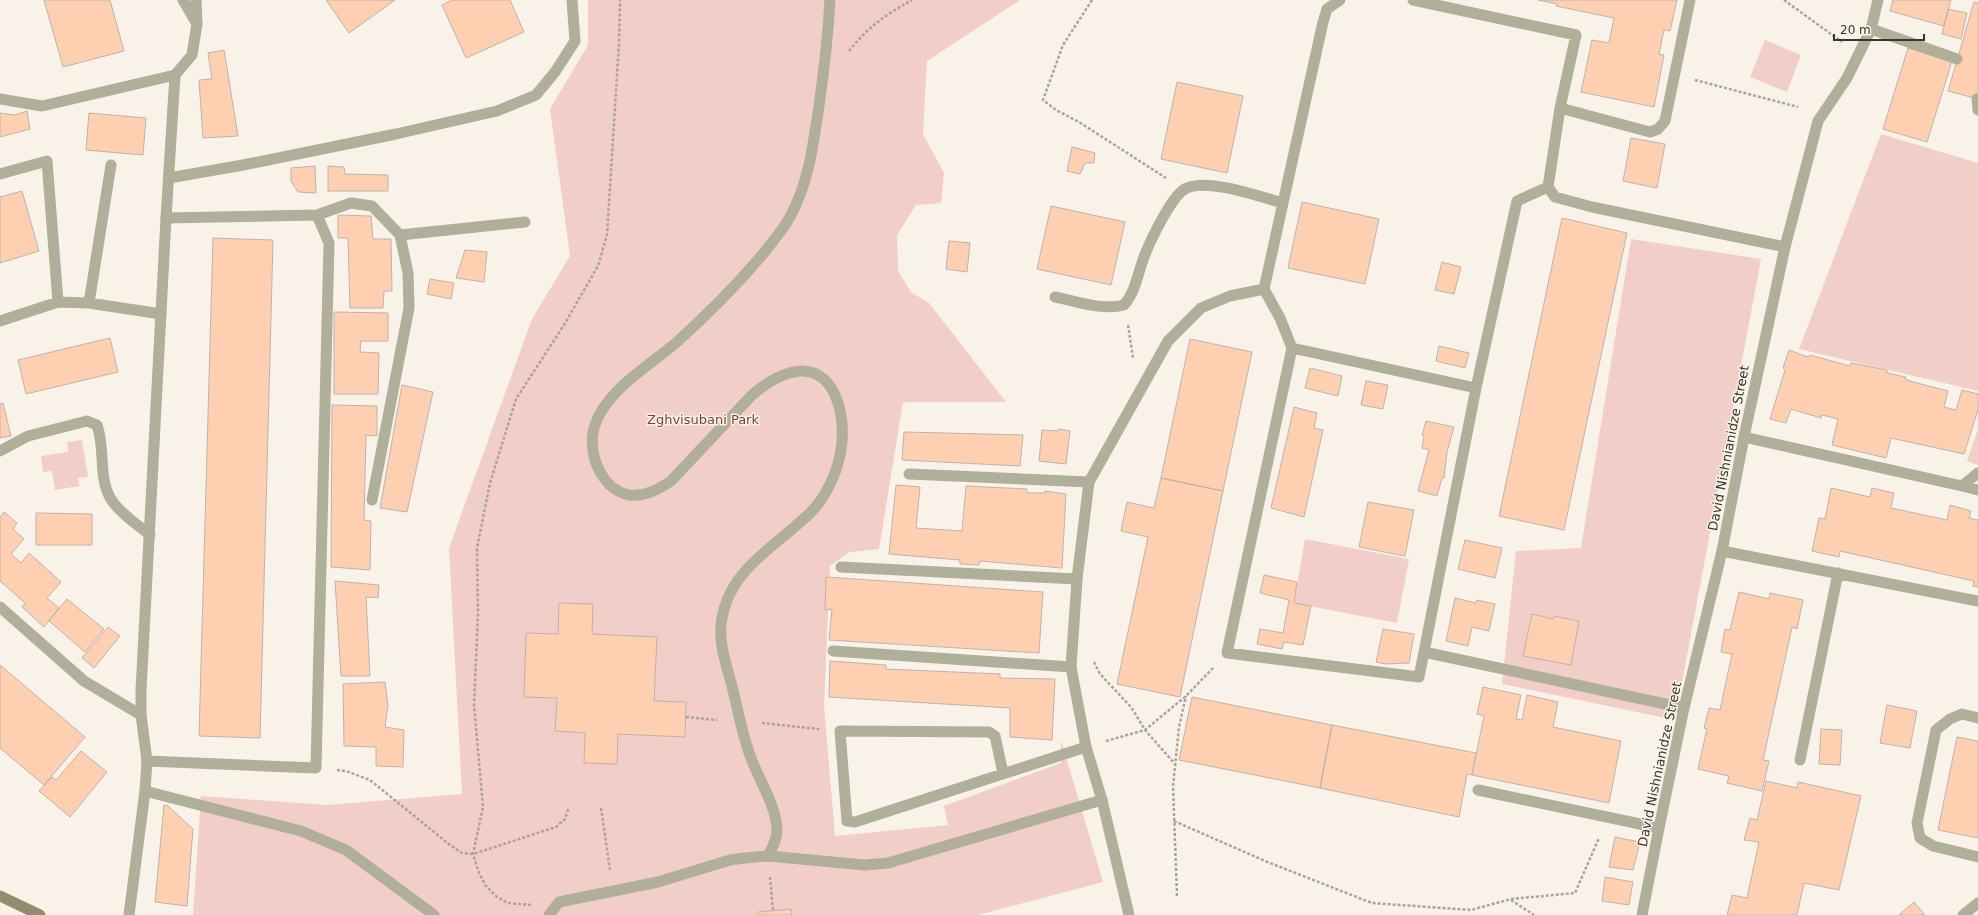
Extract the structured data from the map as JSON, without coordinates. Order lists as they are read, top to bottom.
{
  "streets": {
    "street": ["David Nishnianidze Street"]
  },
  "parks": ["Zghvisubani Park"],
  "scale_bar": "20 m"
}
